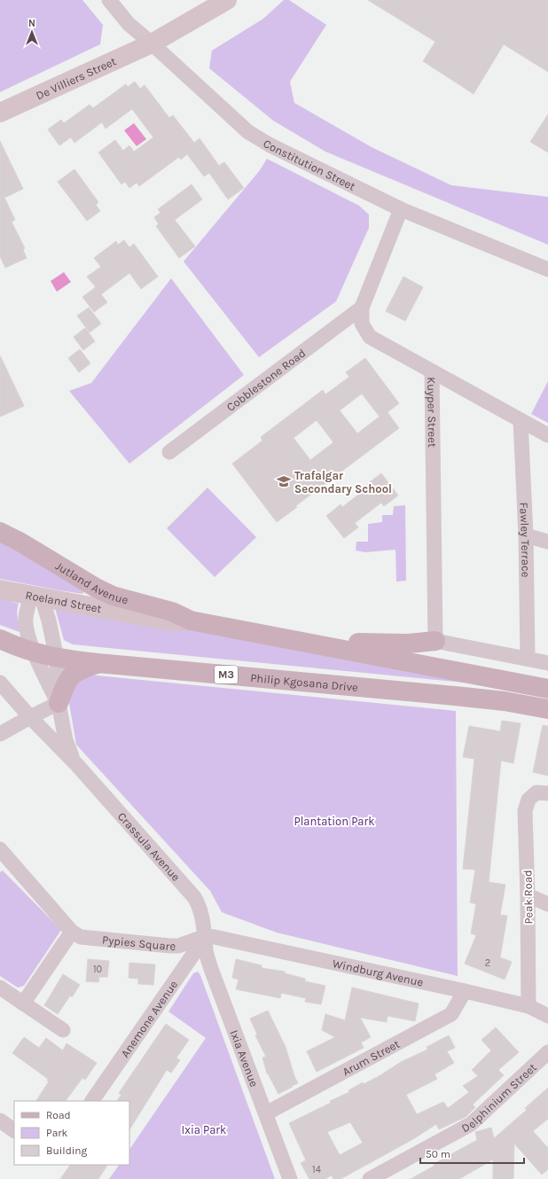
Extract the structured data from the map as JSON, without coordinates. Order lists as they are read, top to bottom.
{
  "streets": {
    "main road": [
      "De Villiers Street",
      "Jutland Avenue",
      "Roeland Street",
      "M3",
      "Philip Kgosana Drive"
    ],
    "street": [
      "Constitution Street",
      "Cobblestone Road",
      "Kuyper Street",
      "Fawley Terrace",
      "Crassula Avenue",
      "Peak Road",
      "Pypies Square",
      "Windburg Avenue",
      "Anemone Avenue",
      "Ixia Avenue",
      "Arum Street",
      "Delphinium Street"
    ]
  },
  "crossings": [
    ["De Villiers Street", "Constitution Street"],
    ["Constitution Street", "Kuyper Street"],
    ["Cobblestone Road", "Kuyper Street"],
    ["Jutland Avenue", "Roeland Street"],
    ["Roeland Street", "Crassula Avenue"],
    ["Philip Kgosana Drive", "Crassula Avenue"],
    ["Crassula Avenue", "Pypies Square"],
    ["Crassula Avenue", "Windburg Avenue"],
    ["Crassula Avenue", "Anemone Avenue"],
    ["Crassula Avenue", "Ixia Avenue"],
    ["Peak Road", "Windburg Avenue"],
    ["Pypies Square", "Windburg Avenue"],
    ["Pypies Square", "Anemone Avenue"],
    ["Pypies Square", "Ixia Avenue"],
    ["Windburg Avenue", "Anemone Avenue"],
    ["Windburg Avenue", "Ixia Avenue"],
    ["Windburg Avenue", "Arum Street"],
    ["Anemone Avenue", "Ixia Avenue"],
    ["Ixia Avenue", "Arum Street"]
  ],
  "parks": ["Plantation Park", "Ixia Park"],
  "places": {
    "school or university": ["Trafalgar Secondary School"]
  },
  "house_numbers": ["2", "10", "14"],
  "legend": ["Road", "Park", "Building"],
  "scale_bar": "50 m",
  "north": "top"
}
